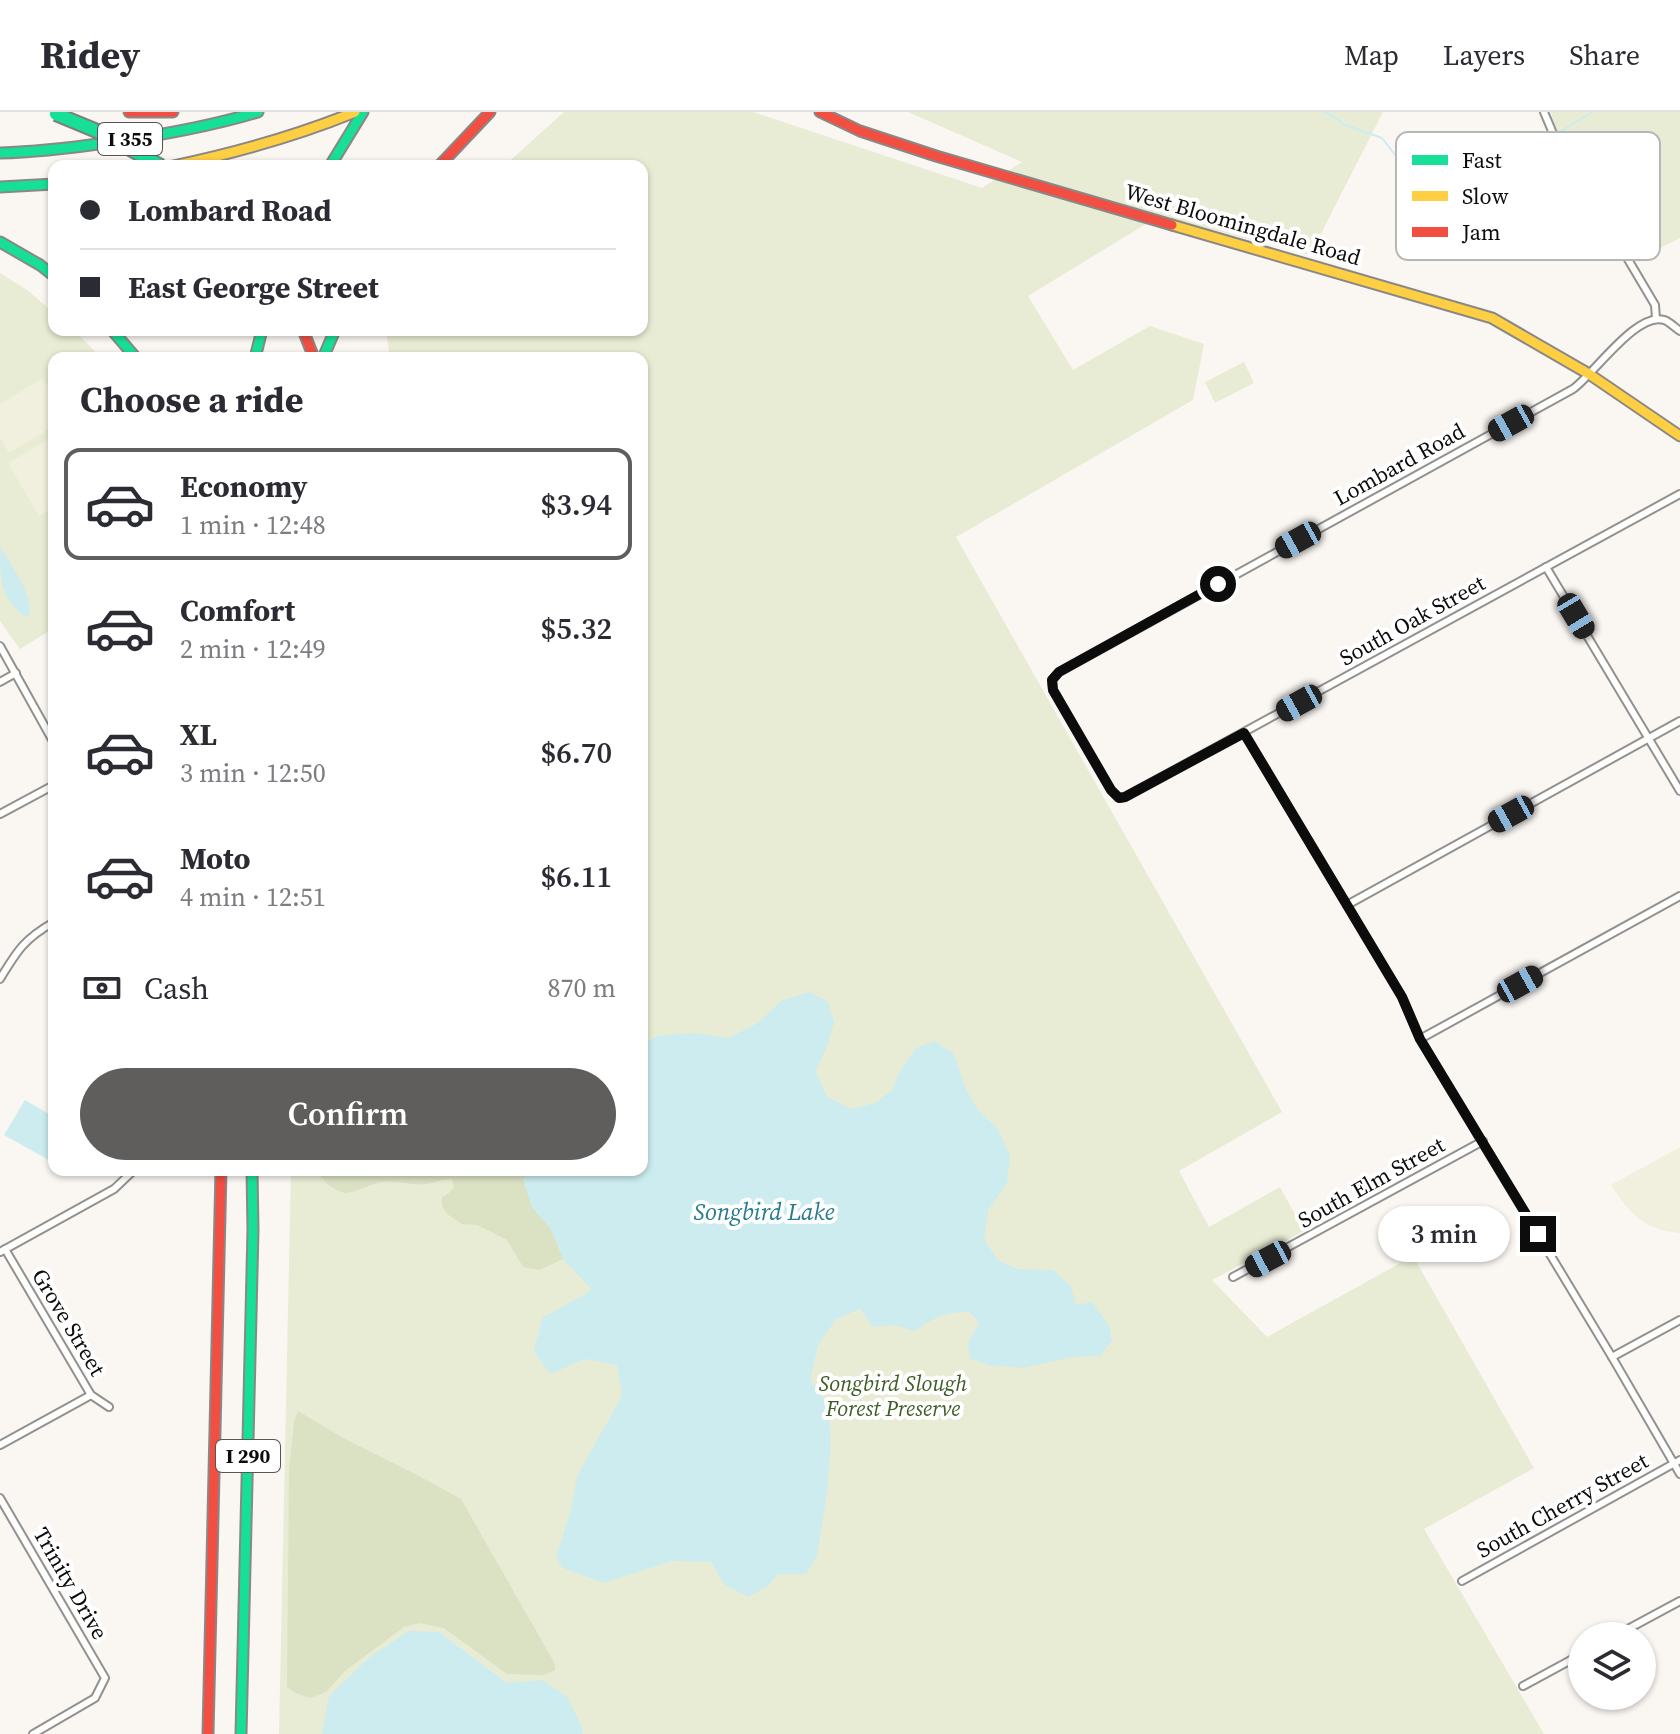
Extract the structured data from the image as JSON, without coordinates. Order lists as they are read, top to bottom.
{
  "streets": {
    "main road": ["I 355", "West Bloomingdale Road", "I 290"],
    "street": [
      "Lombard Road",
      "South Oak Street",
      "South Elm Street",
      "Grove Street",
      "South Cherry Street",
      "Trinity Drive"
    ]
  },
  "crossings": [
    ["West Bloomingdale Road", "Lombard Road"],
    ["Lombard Road", "South Oak Street"]
  ],
  "water": ["Songbird Lake"],
  "parks": ["Songbird Slough Forest Preserve"],
  "legend": ["Fast", "Slow", "Jam"],
  "page": {
    "header": "Ridey",
    "nav": ["Map", "Layers", "Share"],
    "banner": ["Lombard Road", "East George Street"],
    "heading": "Choose a ride",
    "list": [
      {
        "name": "Economy",
        "note": "1 min · 12:48",
        "value": "$3.94"
      },
      {
        "name": "Comfort",
        "note": "2 min · 12:49",
        "value": "$5.32"
      },
      {
        "name": "XL",
        "note": "3 min · 12:50",
        "value": "$6.70"
      },
      {
        "name": "Moto",
        "note": "4 min · 12:51",
        "value": "$6.11"
      }
    ],
    "pay": ["Cash", "870 m"],
    "buttons": "Confirm",
    "bubble": "3 min"
  }
}
